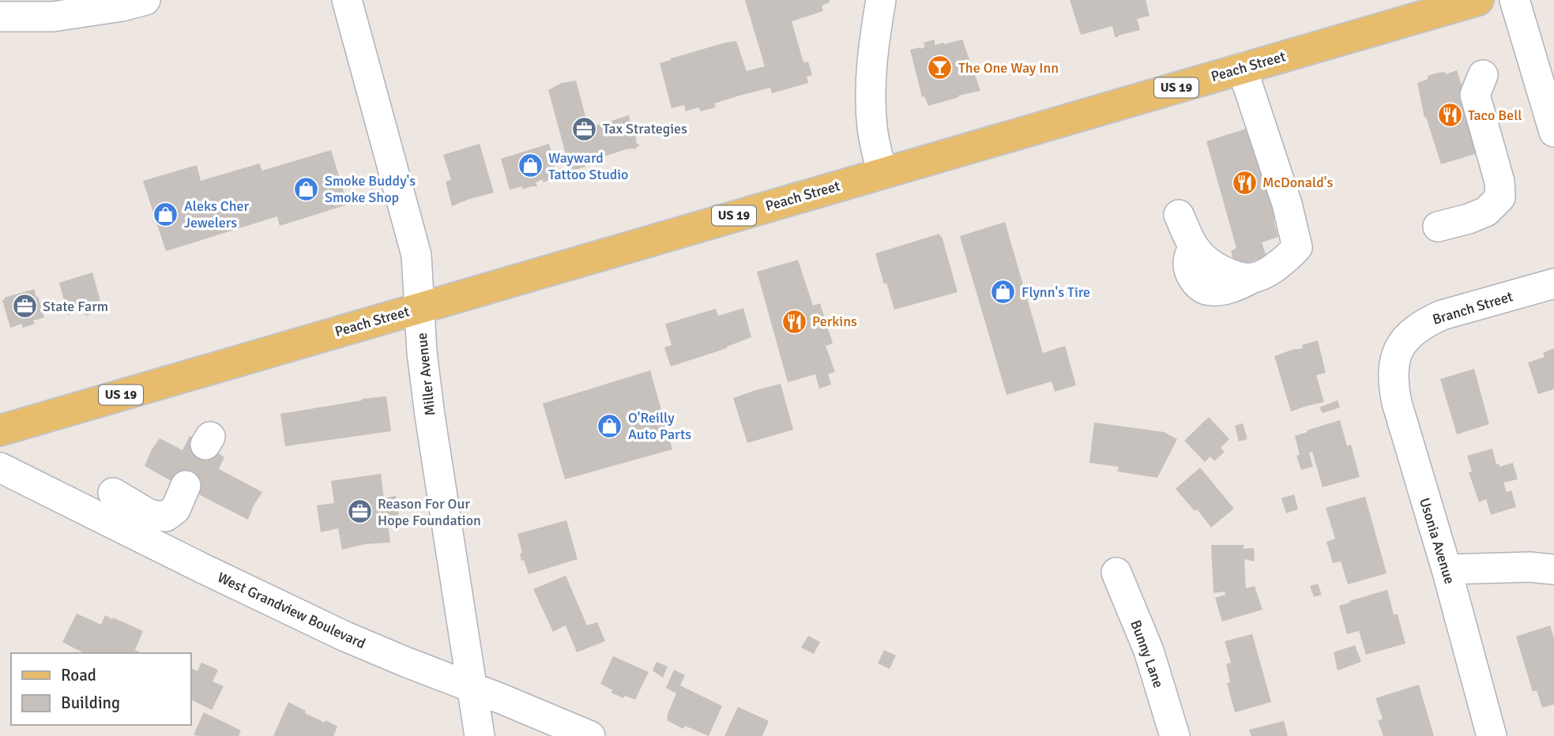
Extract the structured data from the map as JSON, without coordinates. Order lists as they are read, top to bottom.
{
  "streets": {
    "main road": ["Peach Street", "US 19"],
    "street": [
      "Branch Street",
      "Miller Avenue",
      "Usonia Avenue",
      "West Grandview Boulevard",
      "Bunny Lane"
    ]
  },
  "crossings": [
    ["Peach Street", "Miller Avenue"],
    ["Branch Street", "Usonia Avenue"],
    ["Miller Avenue", "West Grandview Boulevard"]
  ],
  "places": {
    "bar": ["The One Way Inn"],
    "restaurant": ["Taco Bell", "McDonald's", "Perkins"],
    "office": ["Tax Strategies", "State Farm", "Reason For Our Hope Foundation"],
    "shop": [
      "Wayward Tattoo Studio",
      "Smoke Buddy's Smoke Shop",
      "Aleks Cher Jewelers",
      "Flynn's Tire",
      "O'Reilly Auto Parts"
    ]
  },
  "legend": ["Road", "Building"]
}
